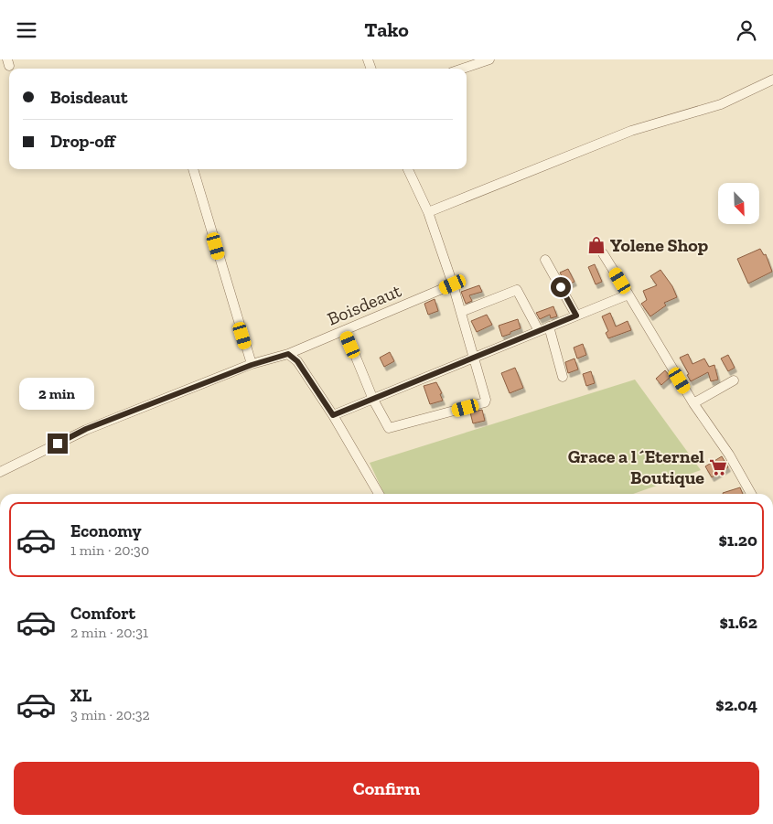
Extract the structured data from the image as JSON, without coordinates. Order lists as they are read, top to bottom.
{
  "streets": {
    "street": ["Boisdeaut"]
  },
  "places": {
    "shop": ["Yolene Shop"],
    "supermarket": ["Grace a l´Eternel Boutique"]
  },
  "north": "bottom right",
  "page": {
    "header": "Tako",
    "banner": ["Boisdeaut", "Drop-off"],
    "bubble": "2 min",
    "list": [
      {
        "name": "Economy",
        "note": "1 min · 20:30",
        "value": "$1.20"
      },
      {
        "name": "Comfort",
        "note": "2 min · 20:31",
        "value": "$1.62"
      },
      {
        "name": "XL",
        "note": "3 min · 20:32",
        "value": "$2.04"
      }
    ],
    "buttons": "Confirm"
  }
}
